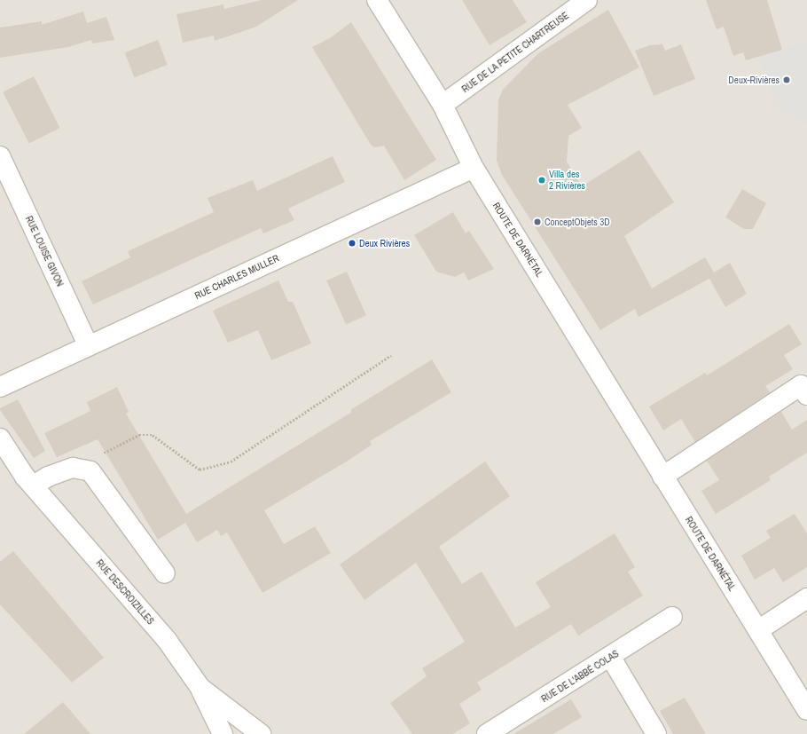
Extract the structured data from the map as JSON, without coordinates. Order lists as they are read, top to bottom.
{
  "streets": {
    "street": [
      "RUE DE LA PETITE CHARTREUSE",
      "ROUTE DE DARNÉTAL",
      "RUE LOUISE GIVON",
      "RUE CHARLES MULLER",
      "RUE DESCROIZILLES",
      "RUE DE L'ABBÉ COLAS"
    ]
  },
  "crossings": [
    ["RUE DE LA PETITE CHARTREUSE", "ROUTE DE DARNÉTAL"],
    ["ROUTE DE DARNÉTAL", "RUE CHARLES MULLER"],
    ["RUE LOUISE GIVON", "RUE CHARLES MULLER"]
  ],
  "places": [
    "Deux-Rivières",
    "Villa des 2 Rivières",
    "ConceptObjets 3D",
    "Deux Rivières"
  ]
}
